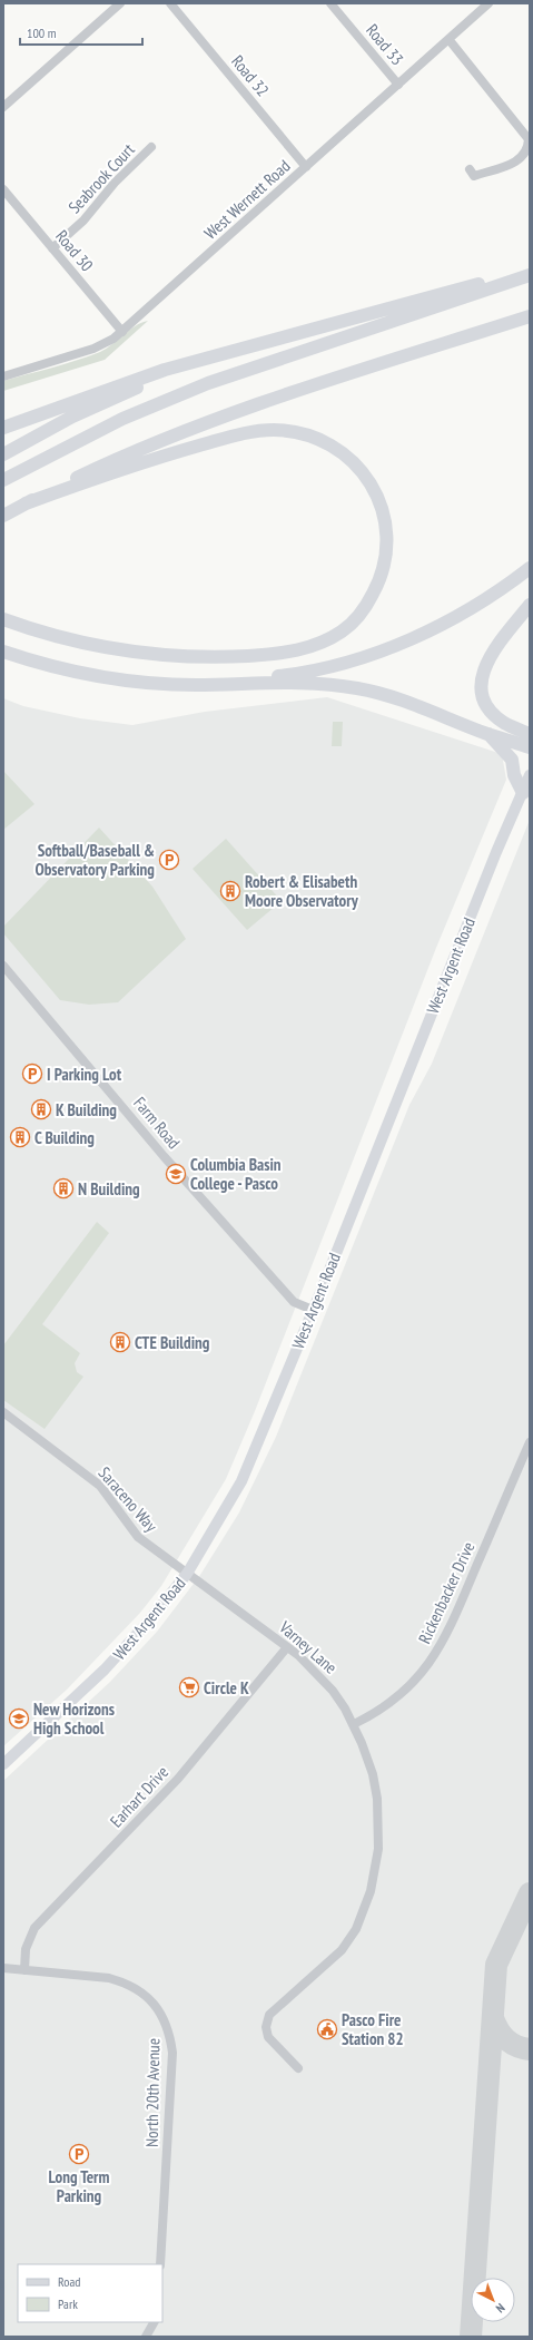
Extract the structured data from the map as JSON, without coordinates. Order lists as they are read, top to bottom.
{
  "streets": {
    "main road": ["West Argent Road"],
    "street": [
      "Road 33",
      "Road 32",
      "Seabrook Court",
      "West Wernett Road",
      "Road 30",
      "Farm Road",
      "Saraceno Way",
      "Rickenbacker Drive",
      "Varney Lane",
      "Earhart Drive",
      "North 20th Avenue"
    ]
  },
  "crossings": [
    ["Road 33", "West Wernett Road"],
    ["Road 32", "West Wernett Road"],
    ["Seabrook Court", "Road 30"],
    ["West Wernett Road", "Road 30"],
    ["West Argent Road", "Farm Road"],
    ["West Argent Road", "Saraceno Way"],
    ["West Argent Road", "Varney Lane"],
    ["Saraceno Way", "Varney Lane"],
    ["Rickenbacker Drive", "Varney Lane"],
    ["Varney Lane", "Earhart Drive"],
    ["Earhart Drive", "North 20th Avenue"]
  ],
  "places": {
    "parking": ["Softball/Baseball & Observatory Parking", "I Parking Lot", "Long Term Parking"],
    "building": [
      "Robert & Elisabeth Moore Observatory",
      "K Building",
      "C Building",
      "N Building",
      "CTE Building"
    ],
    "school or university": ["Columbia Basin College - Pasco", "New Horizons High School"],
    "supermarket": ["Circle K"],
    "public building": ["Pasco Fire Station 82"]
  },
  "legend": ["Road", "Park"],
  "scale_bar": "100 m",
  "north": "bottom right"
}
